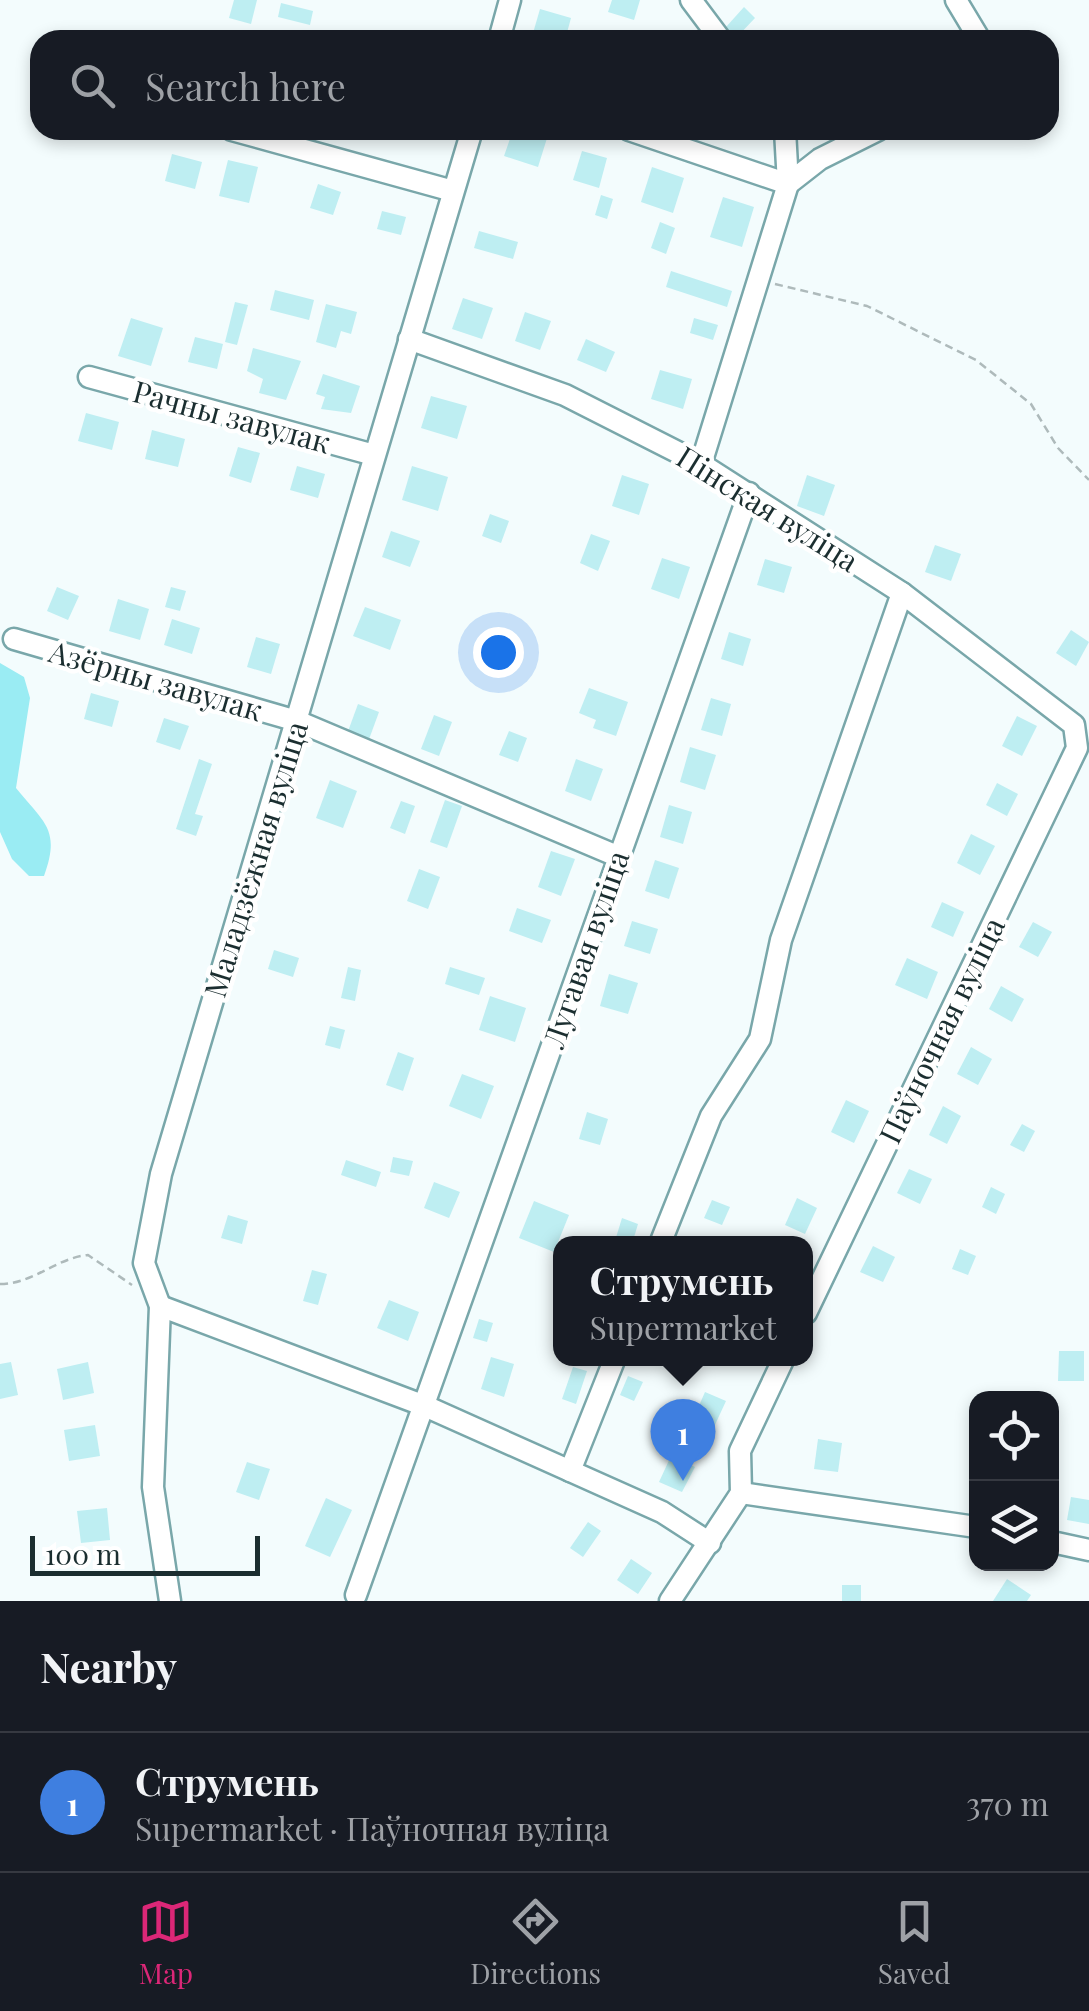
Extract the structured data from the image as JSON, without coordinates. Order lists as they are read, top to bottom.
{
  "streets": {
    "street": [
      "Рачны завулак",
      "Пінская вуліца",
      "Азёрны завулак",
      "Маладзёжная вуліца",
      "Лугавая вуліца",
      "Паўночная вуліца"
    ]
  },
  "crossings": [
    ["Рачны завулак", "Маладзёжная вуліца"],
    ["Пінская вуліца", "Маладзёжная вуліца"],
    ["Пінская вуліца", "Лугавая вуліца"],
    ["Пінская вуліца", "Паўночная вуліца"],
    ["Азёрны завулак", "Маладзёжная вуліца"],
    ["Азёрны завулак", "Лугавая вуліца"]
  ],
  "scale_bar": "100 m",
  "page": {
    "search": "Search here",
    "popup": ["Струмень", "Supermarket"],
    "pins": "1",
    "scale": "100 m",
    "heading": "Nearby",
    "list": [
      {
        "mark": "1",
        "name": "Струмень",
        "note": "Supermarket · Паўночная вуліца",
        "value": "370 m"
      }
    ],
    "nav": ["Map", "Directions", "Saved"]
  }
}
